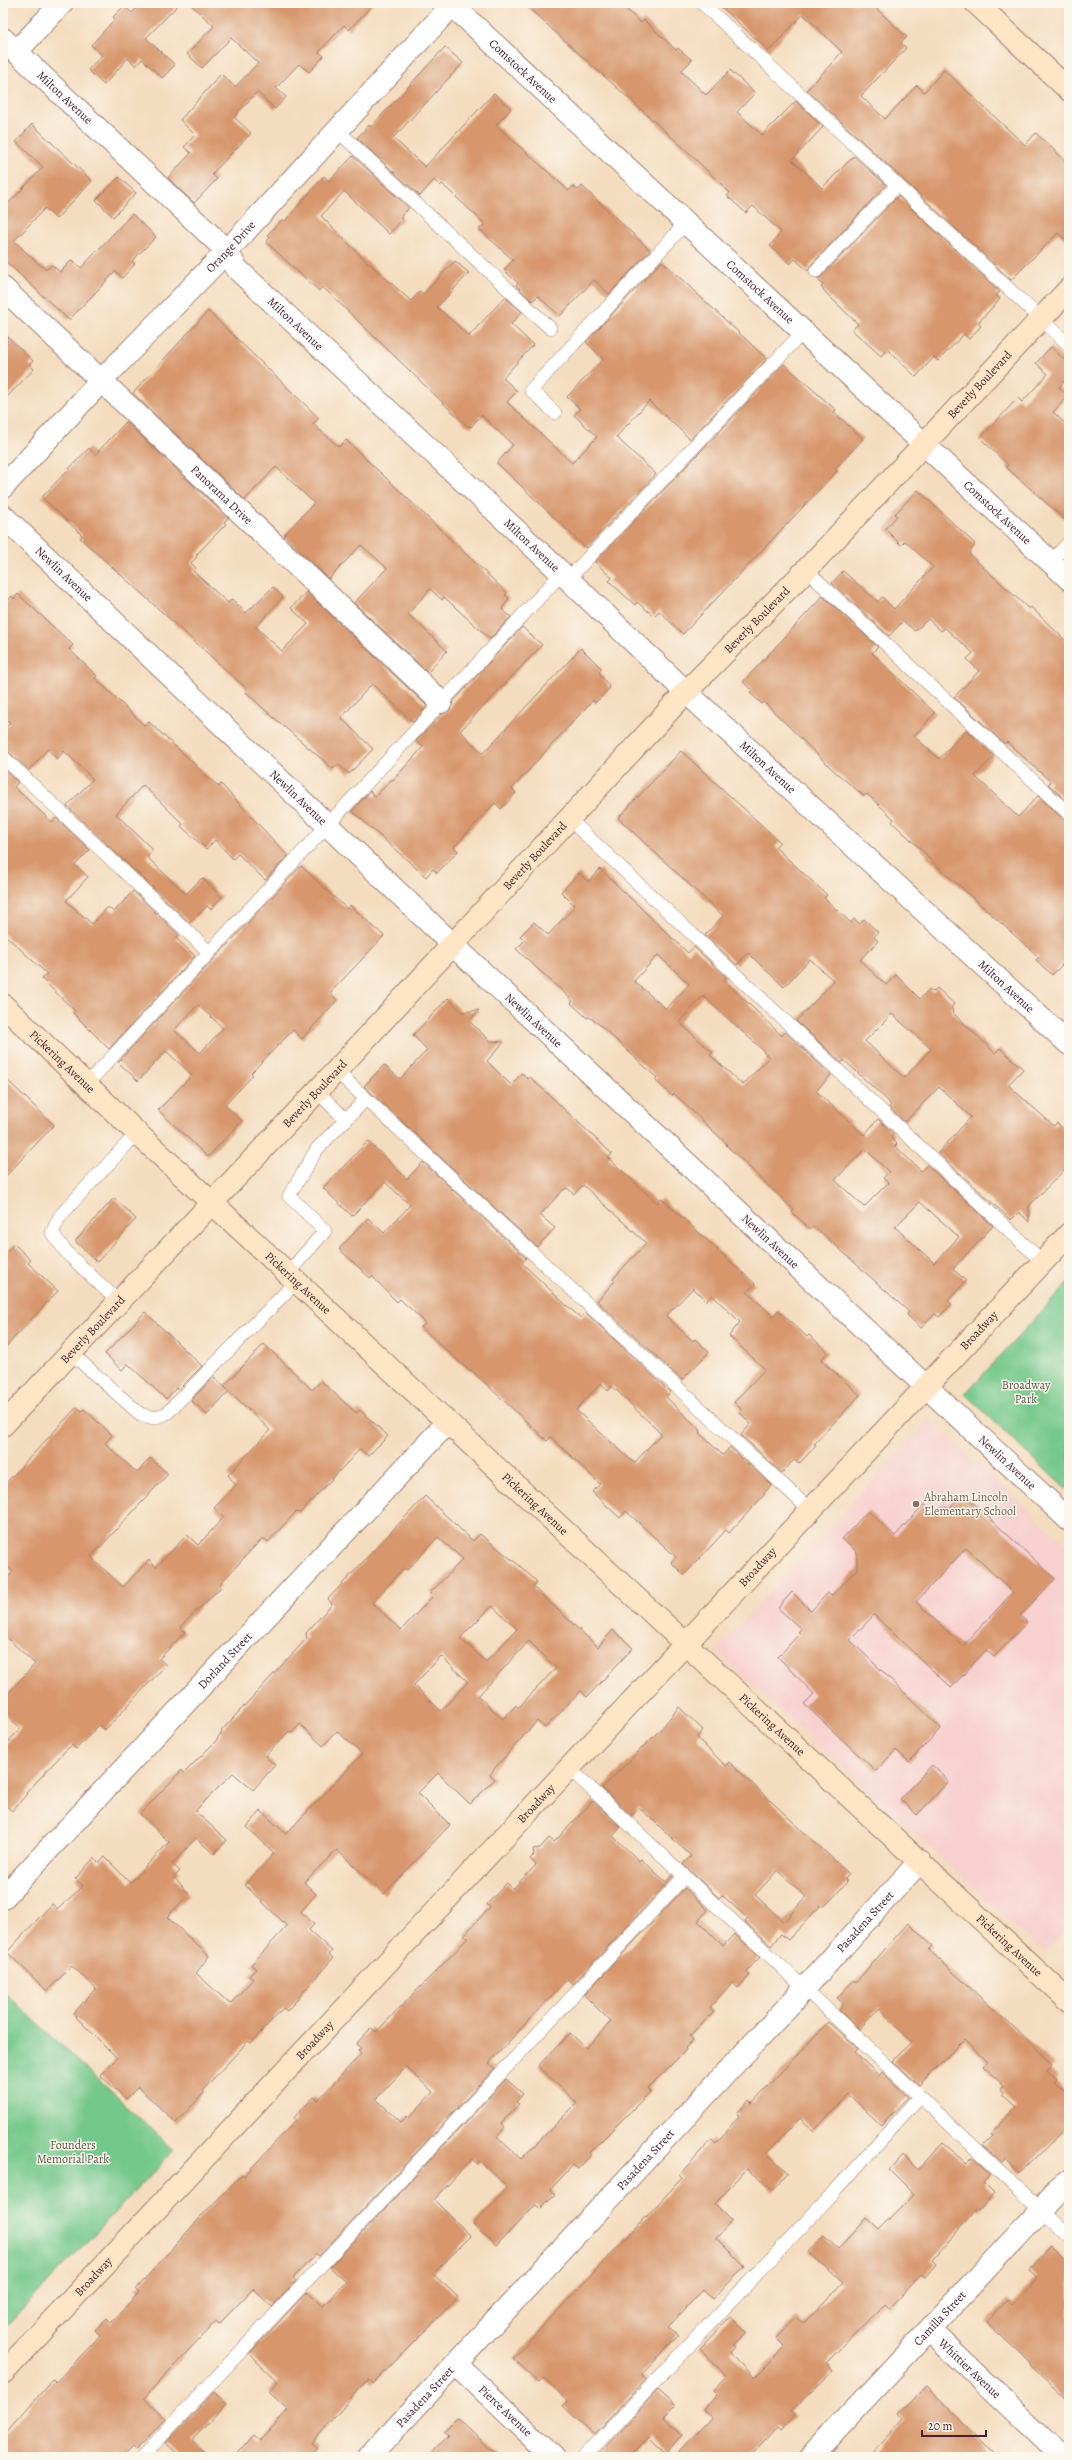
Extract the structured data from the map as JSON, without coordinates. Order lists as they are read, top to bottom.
{
  "streets": {
    "street": [
      "Comstock Avenue",
      "Milton Avenue",
      "Orange Drive",
      "Beverly Boulevard",
      "Panorama Drive",
      "Newlin Avenue",
      "Pickering Avenue",
      "Broadway",
      "Dorland Street",
      "Pasadena Street",
      "Camilla Street",
      "Whittier Avenue",
      "Pierce Avenue"
    ]
  },
  "crossings": [
    ["Comstock Avenue", "Orange Drive"],
    ["Comstock Avenue", "Beverly Boulevard"],
    ["Milton Avenue", "Orange Drive"],
    ["Milton Avenue", "Beverly Boulevard"],
    ["Orange Drive", "Panorama Drive"],
    ["Beverly Boulevard", "Newlin Avenue"],
    ["Beverly Boulevard", "Pickering Avenue"],
    ["Newlin Avenue", "Broadway"],
    ["Pickering Avenue", "Broadway"],
    ["Pickering Avenue", "Dorland Street"],
    ["Pickering Avenue", "Pasadena Street"],
    ["Pasadena Street", "Pierce Avenue"],
    ["Camilla Street", "Whittier Avenue"]
  ],
  "parks": ["Broadway Park", "Founders Memorial Park"],
  "places": ["Abraham Lincoln Elementary School"],
  "scale_bar": "20 m"
}
